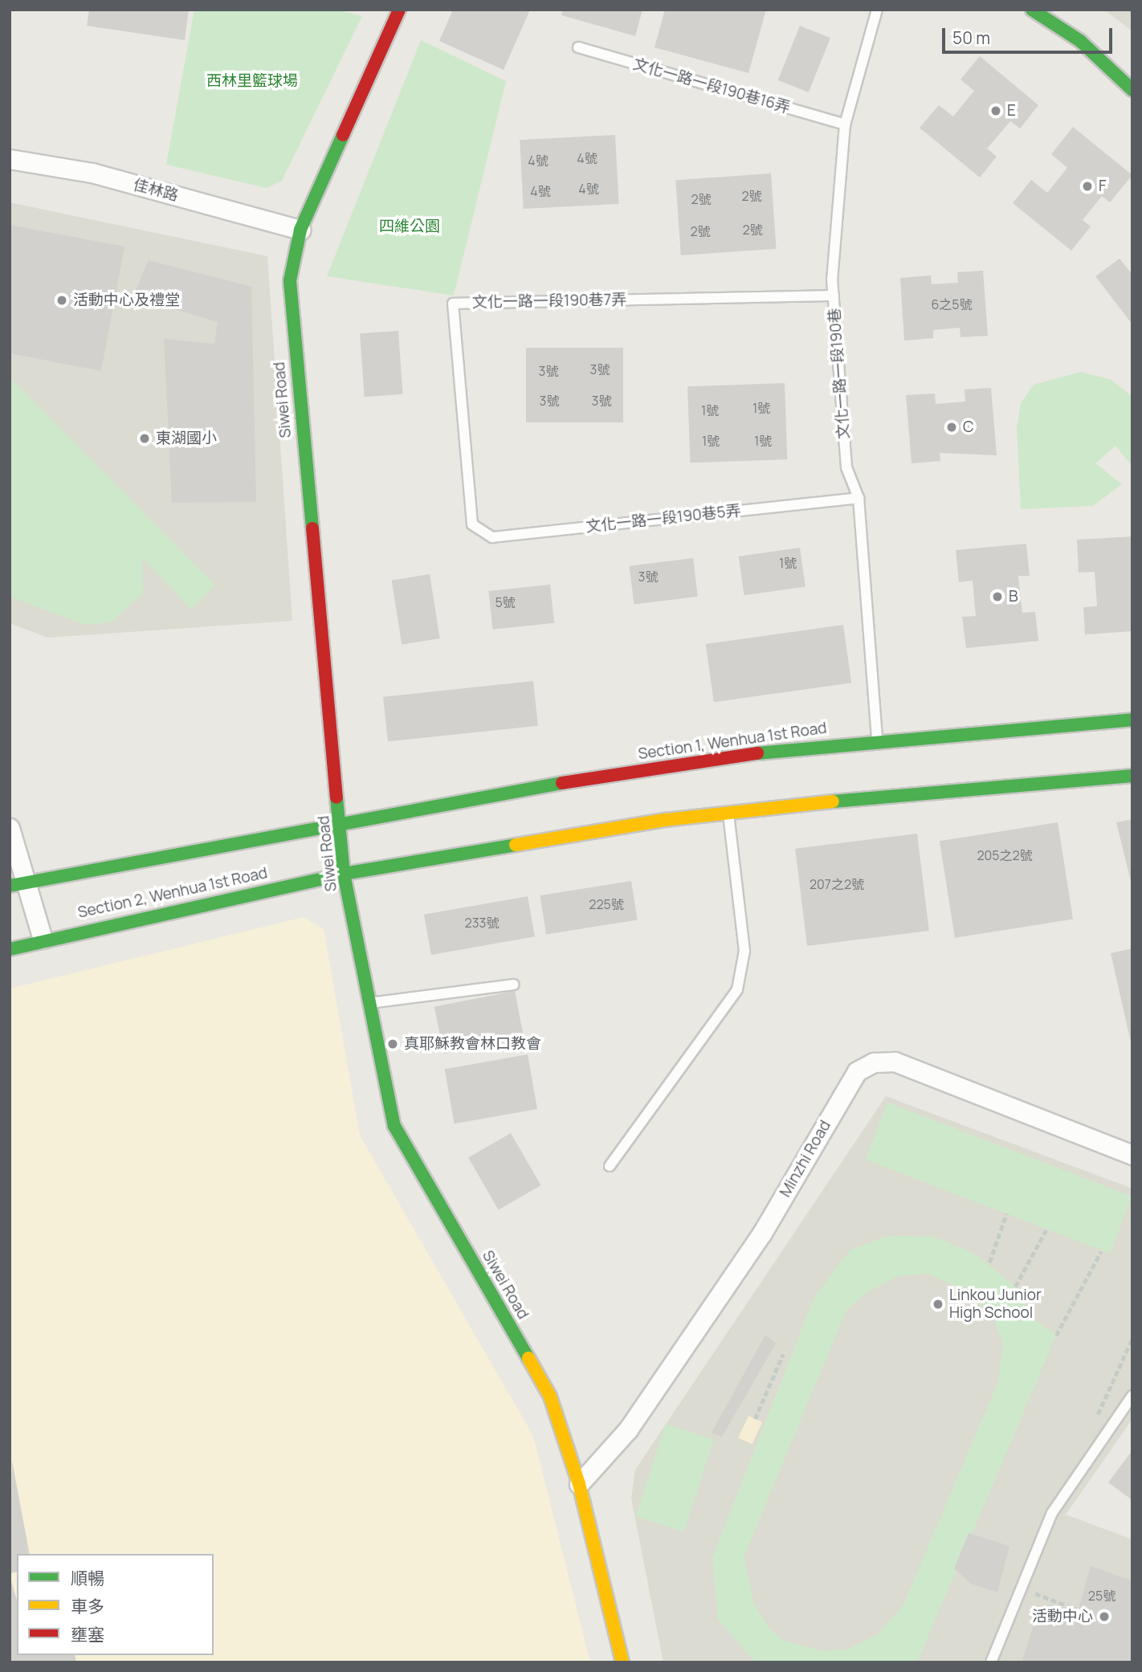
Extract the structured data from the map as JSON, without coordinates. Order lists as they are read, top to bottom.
{
  "streets": {
    "main road": ["Siwei Road", "Section 1, Wenhua 1st Road", "Section 2, Wenhua 1st Road"],
    "street": ["佳林路", "Minzhi Road"],
    "lane": [
      "文化一路一段190巷16弄",
      "文化一路一段190巷7弄",
      "文化一路一段190巷",
      "文化一路一段190巷5弄"
    ]
  },
  "crossings": [
    ["文化一路一段190巷16弄", "文化一路一段190巷"],
    ["佳林路", "Siwei Road"],
    ["文化一路一段190巷7弄", "文化一路一段190巷"],
    ["文化一路一段190巷7弄", "文化一路一段190巷5弄"],
    ["文化一路一段190巷", "文化一路一段190巷5弄"],
    ["文化一路一段190巷", "Section 1, Wenhua 1st Road"],
    ["Siwei Road", "Section 1, Wenhua 1st Road"],
    ["Siwei Road", "Section 2, Wenhua 1st Road"],
    ["Siwei Road", "Minzhi Road"]
  ],
  "parks": ["西林里籃球場", "四維公園"],
  "places": [
    "E",
    "F",
    "活動中心及禮堂",
    "C",
    "東湖國小",
    "B",
    "真耶穌教會林口教會",
    "Linkou Junior High School",
    "活動中心"
  ],
  "house_numbers": [
    "4號",
    "4號",
    "4號",
    "4號",
    "2號",
    "2號",
    "2號",
    "2號",
    "6之5號",
    "3號",
    "3號",
    "3號",
    "3號",
    "1號",
    "1號",
    "1號",
    "1號",
    "1號",
    "3號",
    "5號",
    "205之2號",
    "207之2號",
    "225號",
    "233號",
    "25號"
  ],
  "legend": ["順暢", "車多", "壅塞"],
  "scale_bar": "50 m"
}
